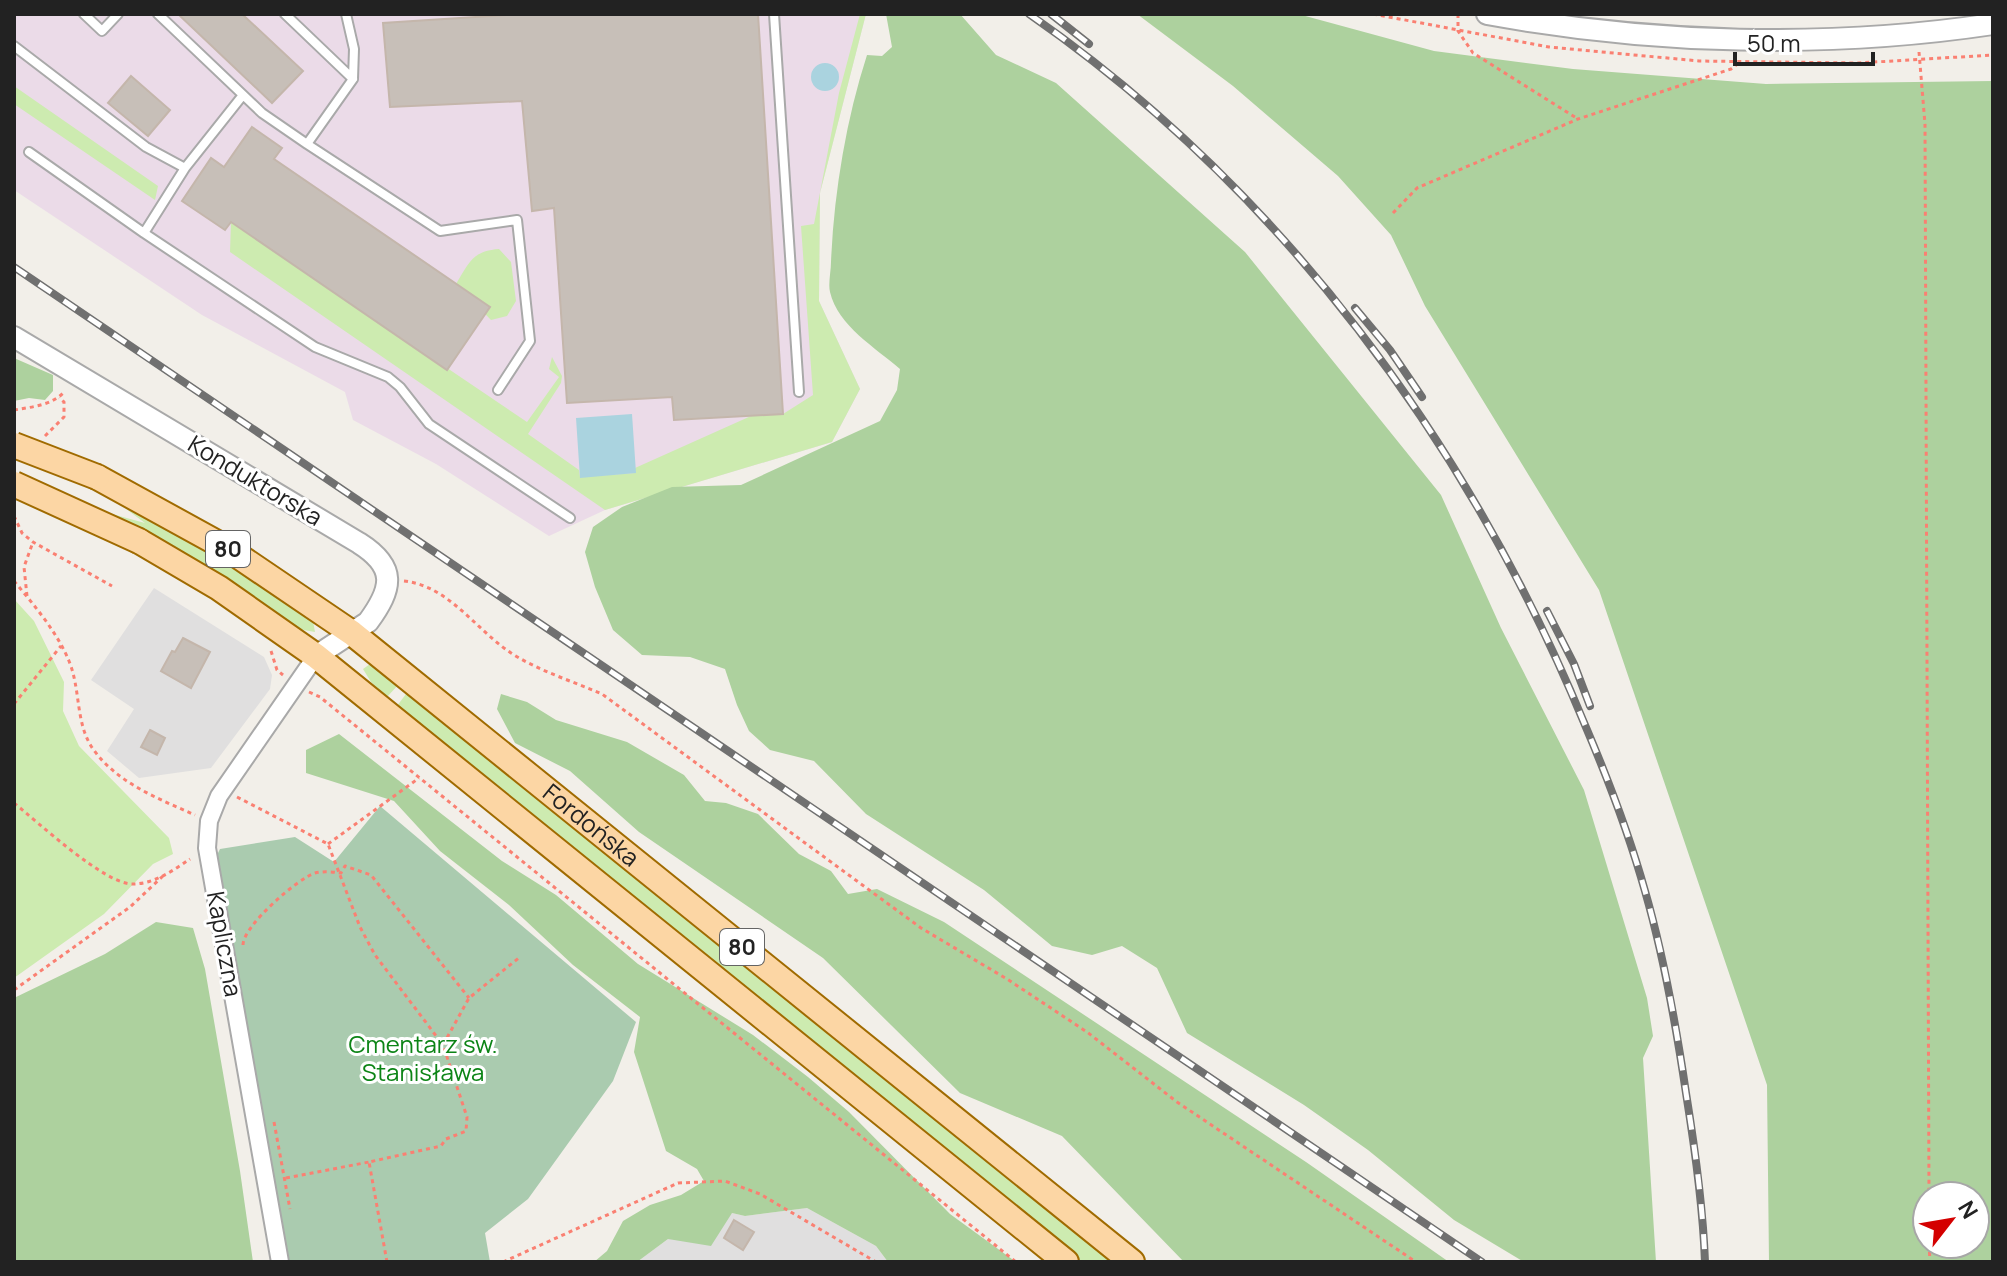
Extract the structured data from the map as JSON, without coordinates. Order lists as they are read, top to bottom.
{
  "streets": {
    "main road": ["80", "Fordońska"],
    "street": ["Konduktorska", "Kapliczna"]
  },
  "crossings": [
    ["Fordońska", "Kapliczna"]
  ],
  "parks": ["Cmentarz św. Stanisława"],
  "scale_bar": "50 m",
  "north": "top right"
}
